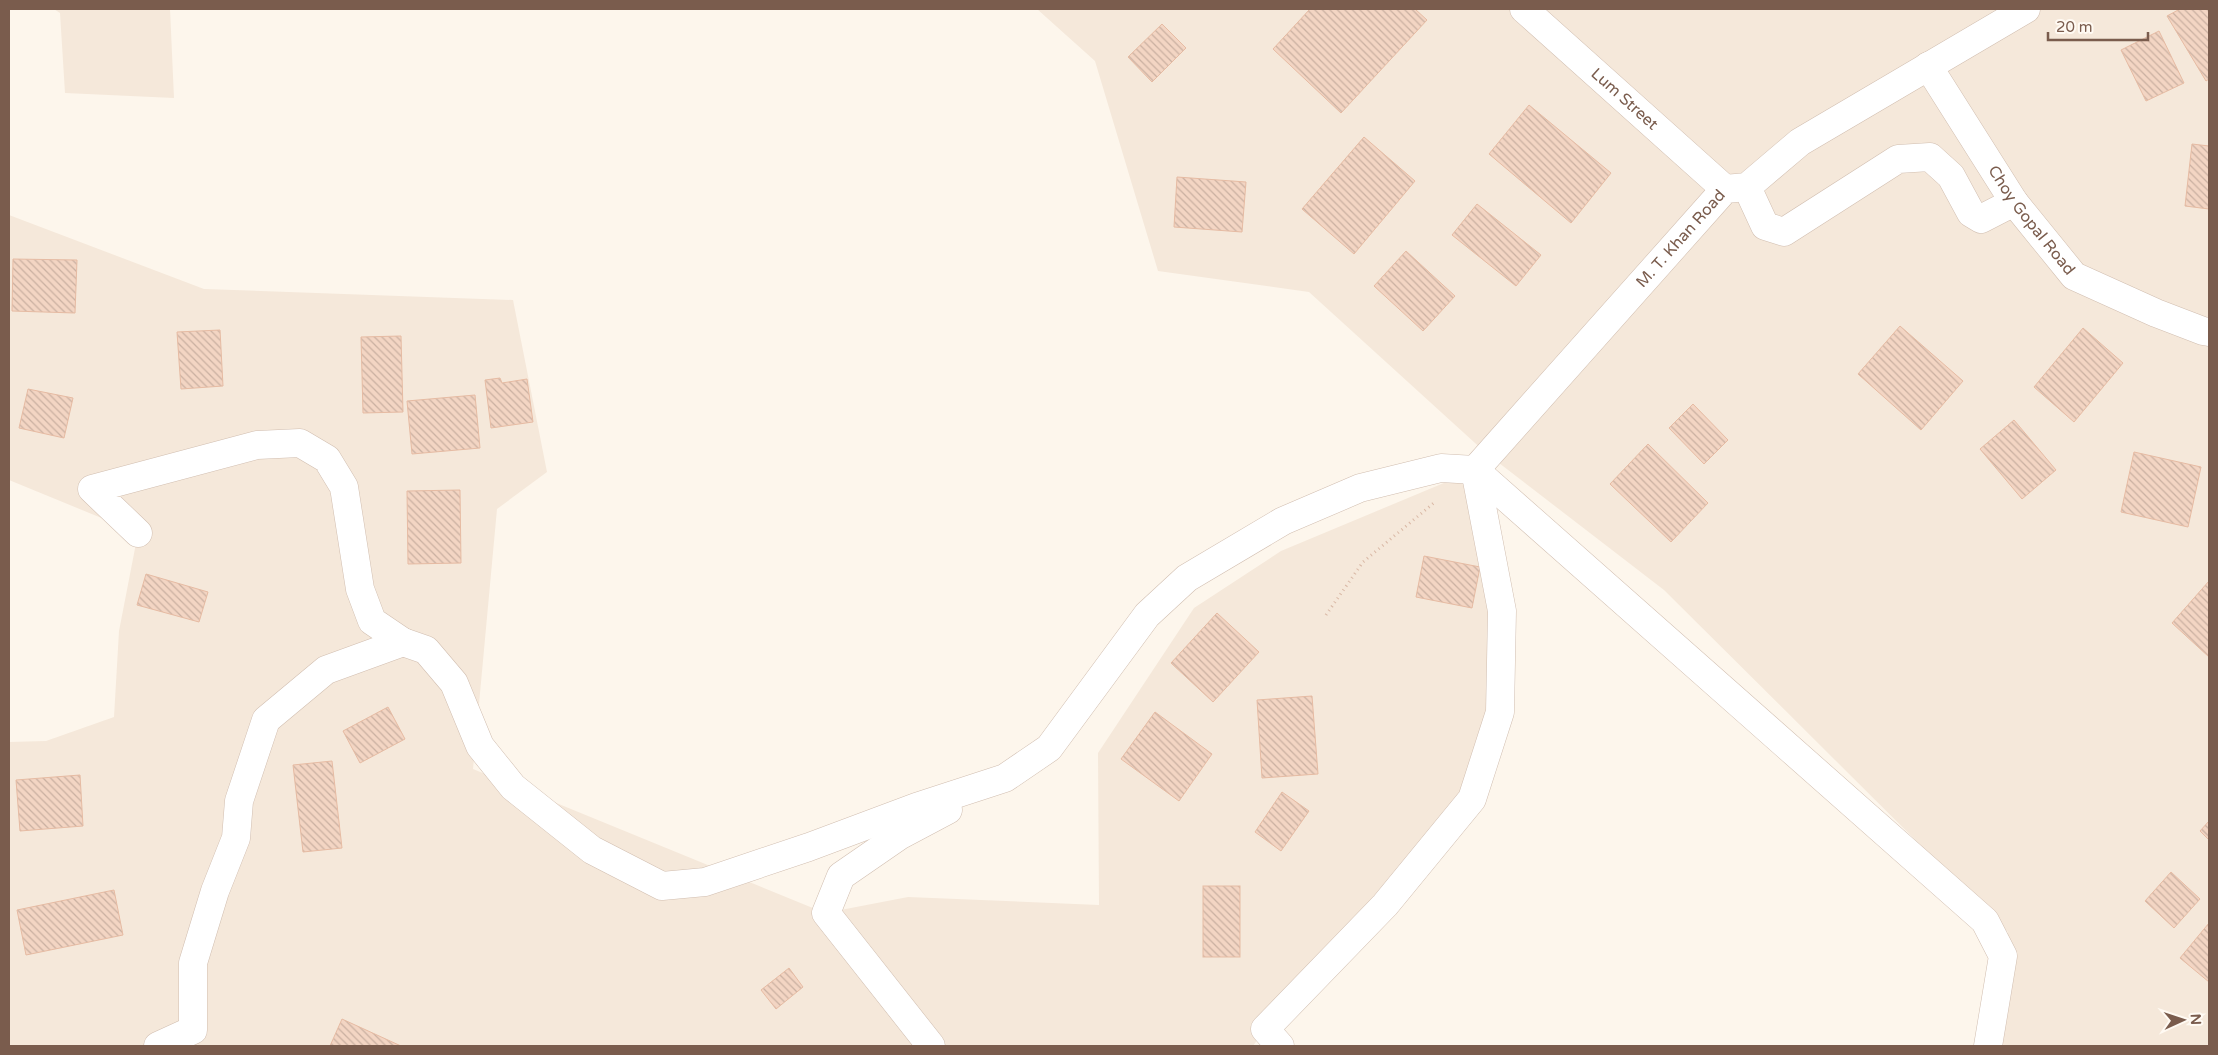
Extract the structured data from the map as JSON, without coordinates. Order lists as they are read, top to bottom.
{
  "streets": {
    "street": ["Lum Street", "Choy Gopal Road", "M. T. Khan Road"]
  },
  "crossings": [
    ["Lum Street", "M. T. Khan Road"],
    ["Choy Gopal Road", "M. T. Khan Road"]
  ],
  "scale_bar": "20 m",
  "north": "right"
}
